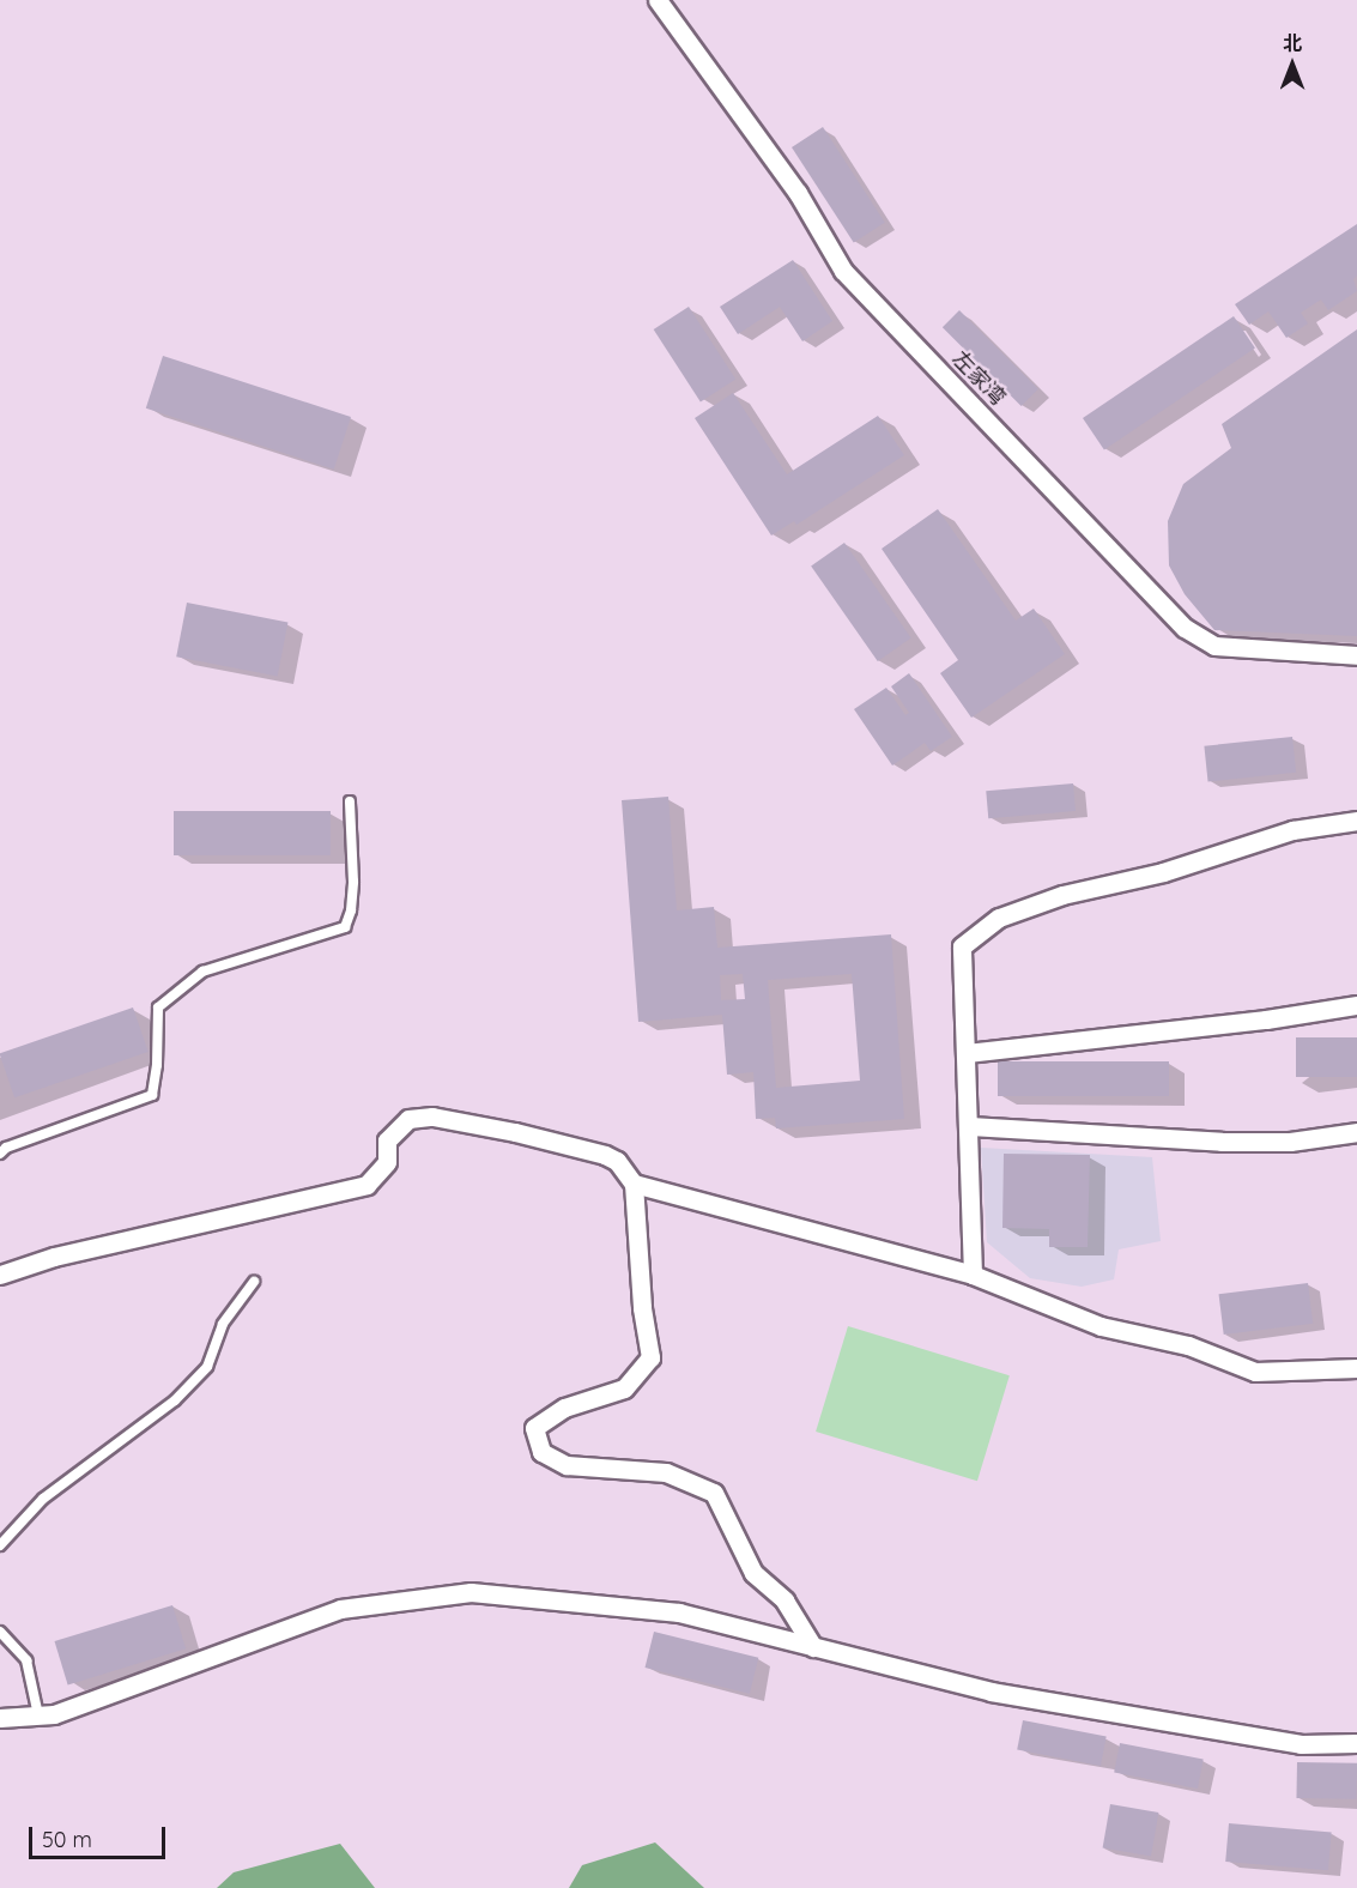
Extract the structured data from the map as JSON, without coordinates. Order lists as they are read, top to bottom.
{
  "streets": {
    "street": ["左家湾"]
  },
  "scale_bar": "50 m",
  "north": "top"
}
